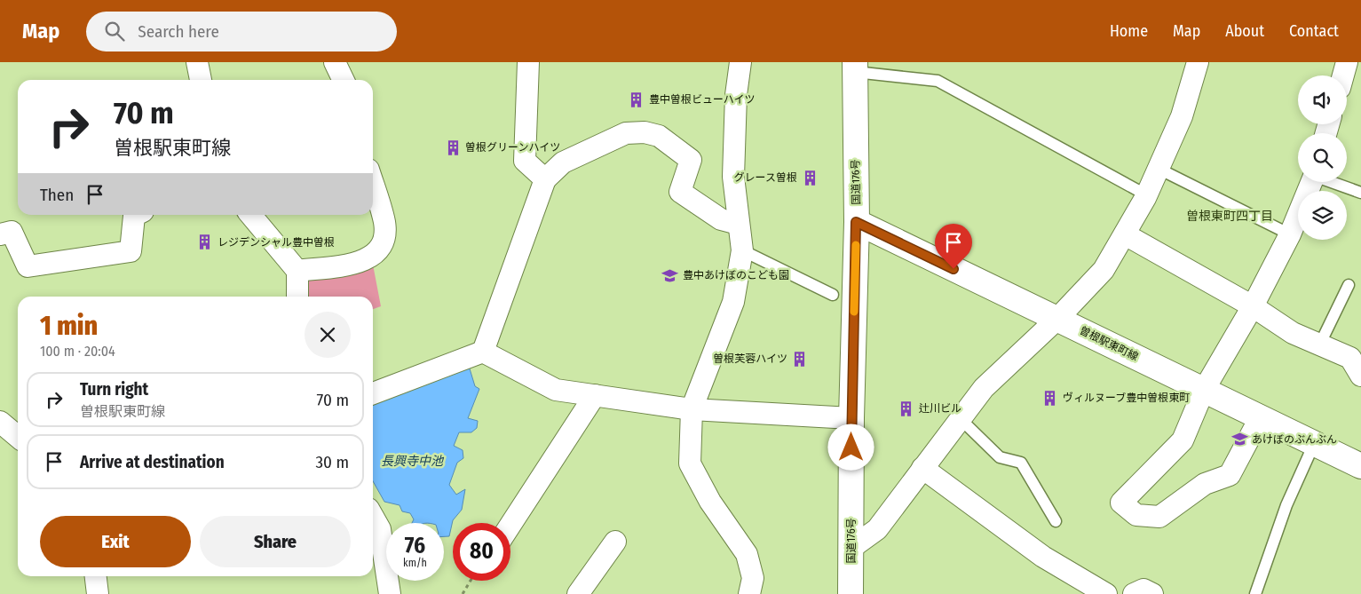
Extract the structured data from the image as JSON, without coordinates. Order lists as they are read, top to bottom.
{
  "streets": {
    "main road": ["国道176号", "曽根駅東町線"]
  },
  "crossings": [
    ["国道176号", "曽根駅東町線"]
  ],
  "districts": ["曽根東町四丁目"],
  "water": ["長興寺中池"],
  "places": {
    "building": [
      "豊中曽根ビューハイツ",
      "曽根グリーンハイツ",
      "グレース曽根",
      "レジデンシャル豊中曽根",
      "曽根芙蓉ハイツ",
      "ヴィルヌーブ豊中曽根東町",
      "辻川ビル"
    ],
    "school or university": ["豊中あけぼのこども園", "あけぼのぶんぶん"]
  },
  "page": {
    "header": "Map",
    "search": "Search here",
    "nav": [
      "Home",
      "Map",
      "About",
      "Contact"
    ],
    "turn": ["70 m", "曽根駅東町線"],
    "then": "Then",
    "heading": ["1 min", "100 m · 20:04"],
    "list": [
      {
        "name": "Turn right",
        "note": "曽根駅東町線",
        "value": "70 m"
      },
      {
        "name": "Arrive at destination",
        "value": "30 m"
      }
    ],
    "buttons": ["Exit", "Share"],
    "speed": "76 km/h",
    "limit": "80"
  }
}
